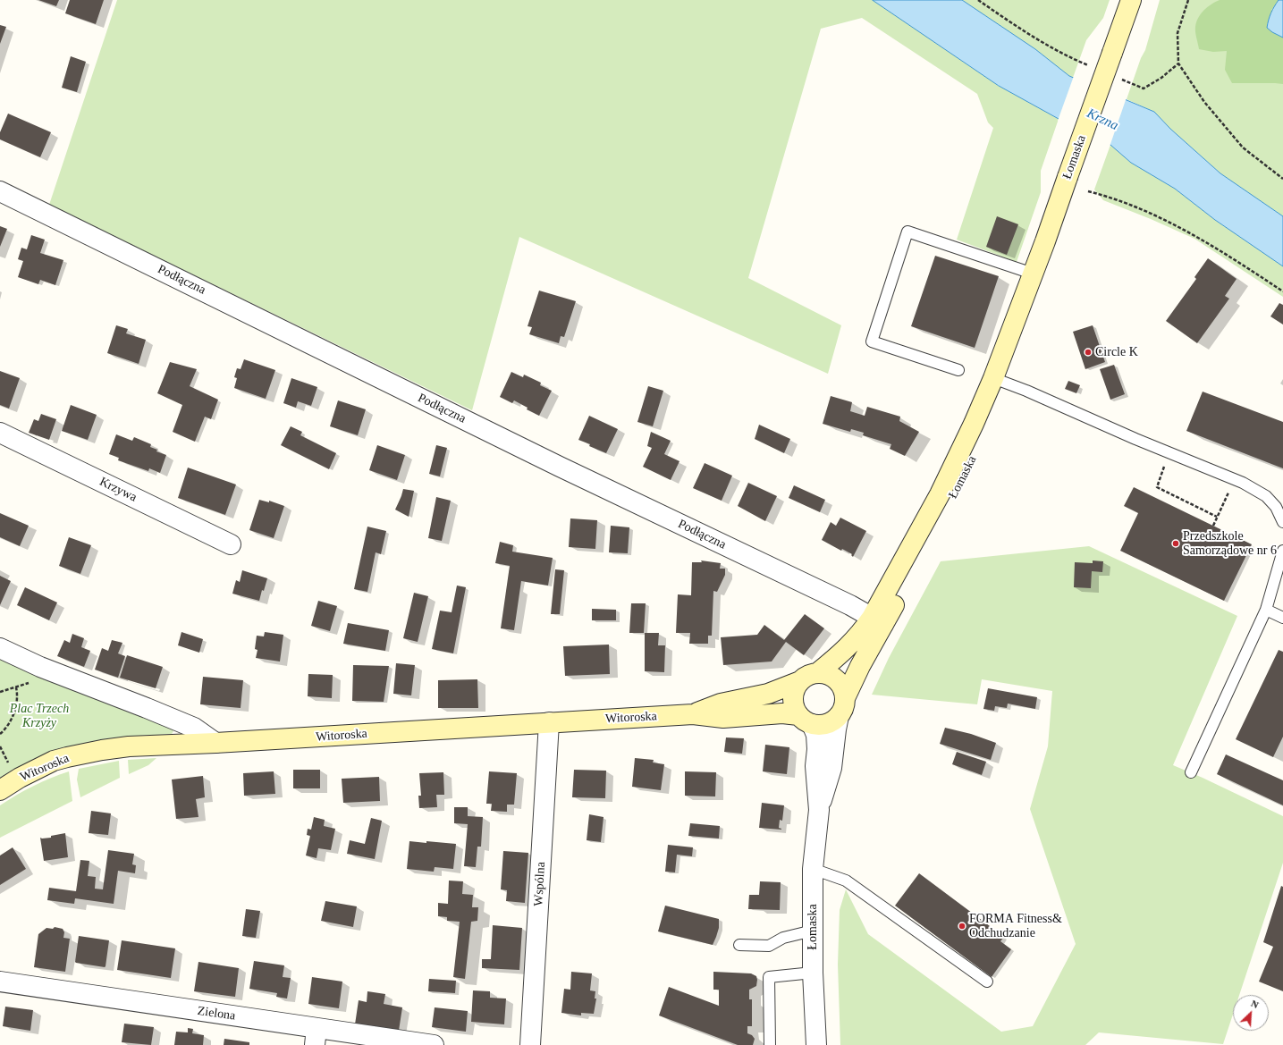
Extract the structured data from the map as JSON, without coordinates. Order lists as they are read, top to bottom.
{
  "streets": {
    "main road": ["Łomaska", "Witoroska"],
    "street": [
      "Podłączna",
      "Krzywa",
      "Wspólna",
      "Zielona"
    ]
  },
  "crossings": [
    ["Łomaska", "Podłączna"],
    ["Łomaska", "Witoroska"],
    ["Podłączna", "Witoroska"],
    ["Witoroska", "Wspólna"]
  ],
  "water": ["Krzna"],
  "parks": ["Plac Trzech Krzyży"],
  "places": ["Circle K", "Przedszkole Samorządowe nr 6", "FORMA Fitness& Odchudzanie"],
  "north": "top right"
}
